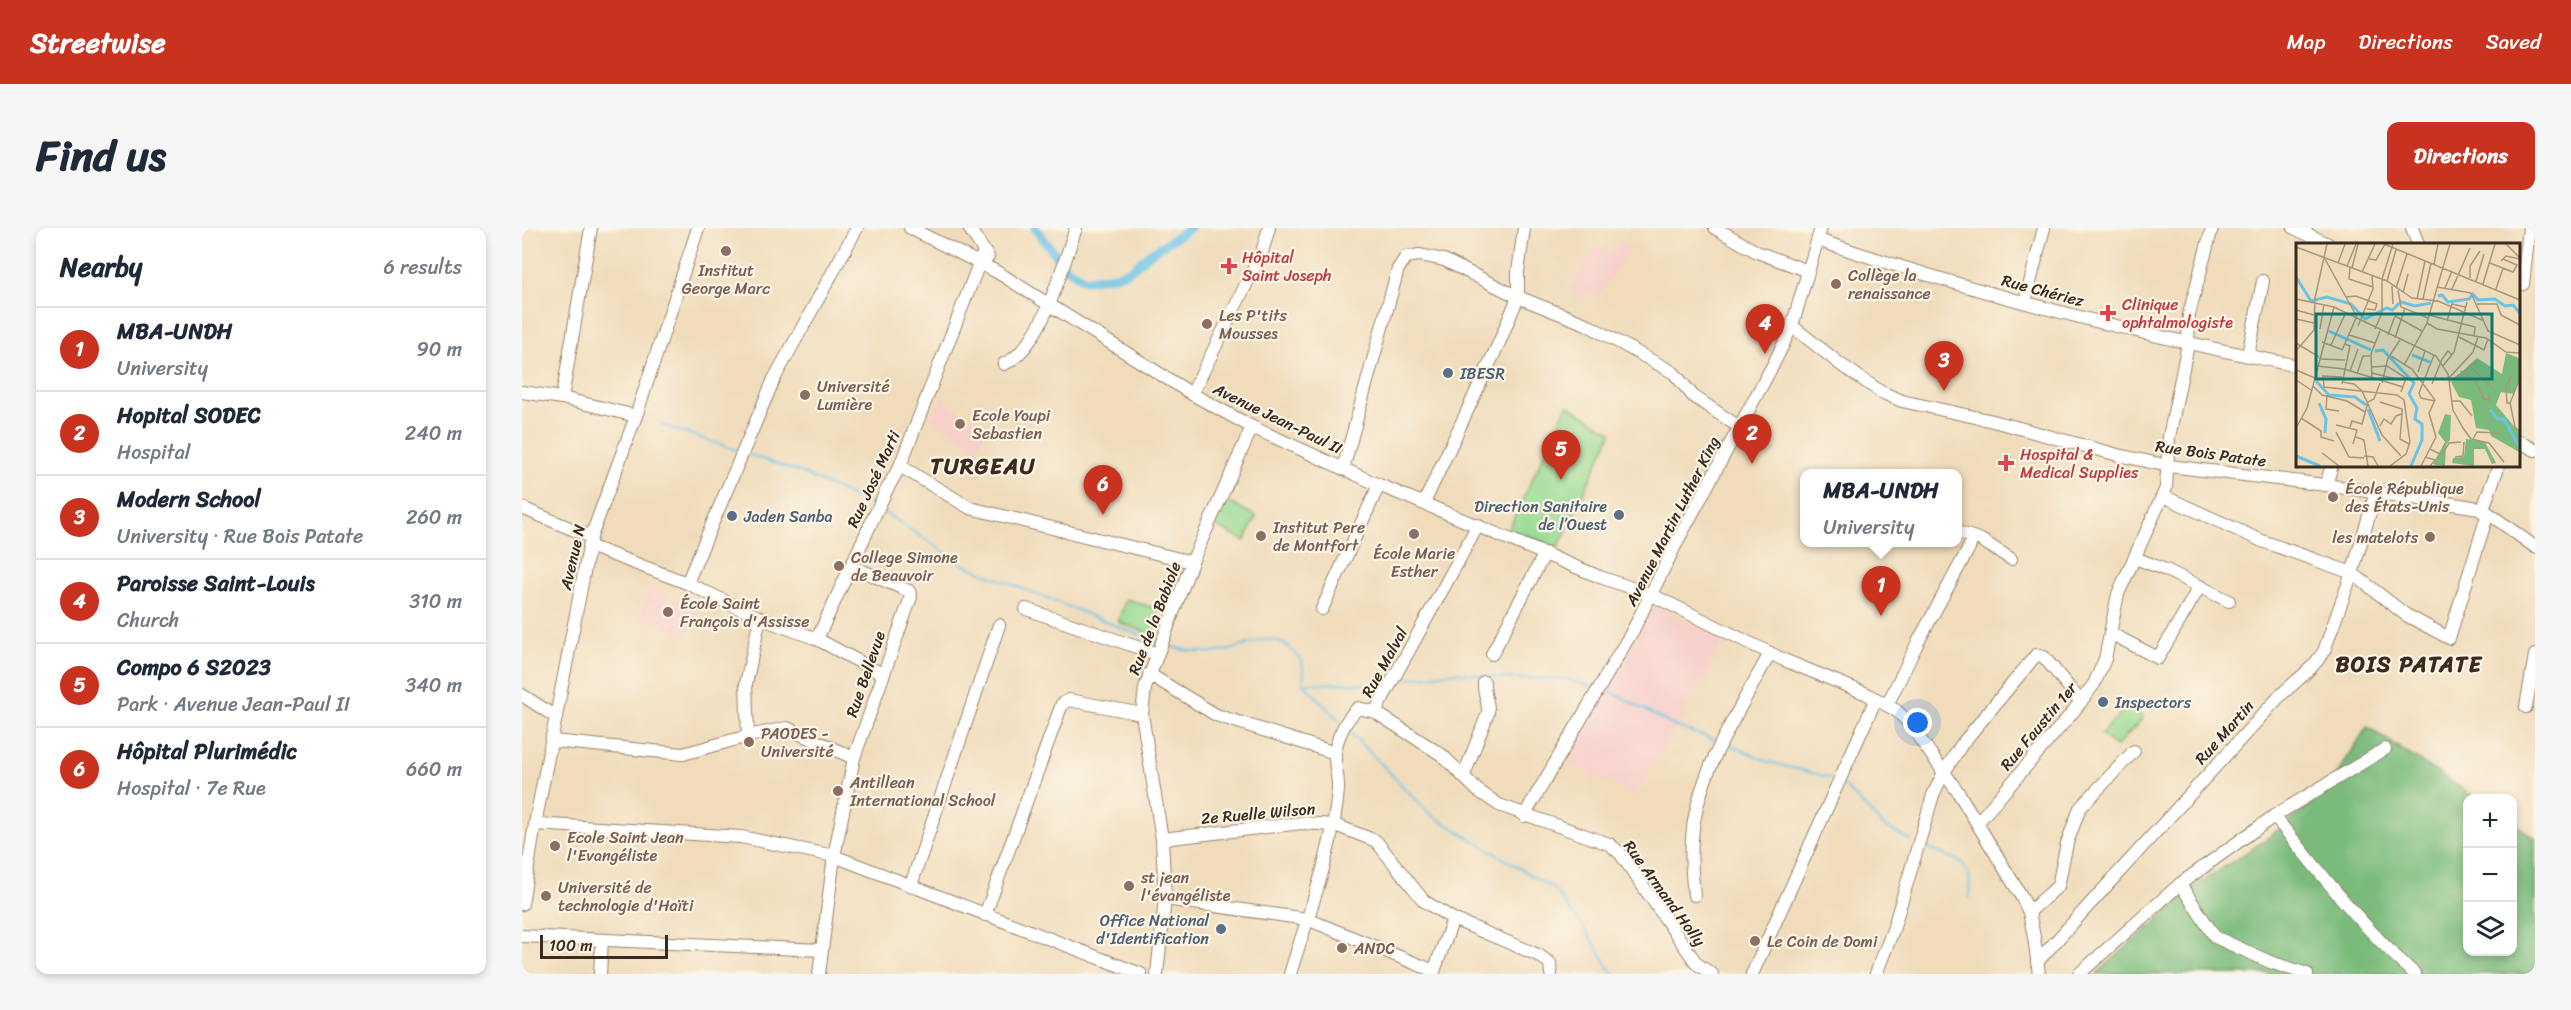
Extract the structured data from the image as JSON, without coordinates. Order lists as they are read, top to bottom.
{
  "streets": {
    "street": [
      "Rue Chériez",
      "Avenue Jean-Paul II",
      "Rue Bois Patate",
      "Rue José Marti",
      "Avenue Martin Luther King",
      "Avenue N",
      "Rue de la Babiole",
      "Rue Malval",
      "Rue Bellevue",
      "Rue Faustin 1er",
      "Rue Martin",
      "2e Ruelle Wilson",
      "Rue Armand Holly"
    ]
  },
  "crossings": [
    ["Rue Chériez", "Avenue Martin Luther King"],
    ["Rue Chériez", "Rue Faustin 1er"],
    ["Avenue Jean-Paul II", "Rue José Marti"],
    ["Avenue Jean-Paul II", "Avenue Martin Luther King"],
    ["Avenue Jean-Paul II", "Rue de la Babiole"],
    ["Avenue Jean-Paul II", "Rue Malval"],
    ["Avenue Jean-Paul II", "Rue Faustin 1er"],
    ["Avenue Jean-Paul II", "Rue Martin"],
    ["Rue Bois Patate", "Avenue Martin Luther King"],
    ["Rue Bois Patate", "Rue Faustin 1er"],
    ["Rue Bois Patate", "Rue Martin"],
    ["Rue José Marti", "Rue Bellevue"],
    ["Avenue Martin Luther King", "Rue Armand Holly"],
    ["Rue de la Babiole", "2e Ruelle Wilson"],
    ["Rue Malval", "2e Ruelle Wilson"],
    ["Rue Malval", "Rue Armand Holly"]
  ],
  "districts": ["TURGEAU", "BOIS PATATE"],
  "places": {
    "other": [
      "Institut George Marc",
      "Collège la renaissance",
      "Les P'tits Mousses",
      "IBESR",
      "Université Lumière",
      "Ecole Youpi Sebastien",
      "École République des États-Unis",
      "Direction Sanitaire de l’Ouest",
      "Jaden Sanba",
      "École Marie Esther",
      "Institut Pere de Montfort",
      "les matelots",
      "College Simone de Beauvoir",
      "École Saint François d'Assisse",
      "Inspectors",
      "PAODES - Université",
      "Antillean International School",
      "Ecole Saint Jean l'Evangéliste",
      "st jean l'évangéliste",
      "Université de technologie d'Haïti",
      "Office National d'Identification",
      "Le Coin de Domi",
      "ANDC"
    ],
    "health": ["Hôpital Saint Joseph", "Clinique ophtalmologiste", "Hospital & Medical Supplies"]
  },
  "scale_bar": "100 m",
  "page": {
    "header": "Streetwise",
    "nav": ["Map", "Directions", "Saved"],
    "title": "Find us",
    "buttons": "Directions",
    "heading": ["Nearby", "6 results"],
    "pins": [
      "4",
      "3",
      "2",
      "5",
      "6",
      "1"
    ],
    "list": [
      {
        "mark": "1",
        "name": "MBA-UNDH",
        "note": "University",
        "value": "90 m"
      },
      {
        "mark": "2",
        "name": "Hopital SODEC",
        "note": "Hospital",
        "value": "240 m"
      },
      {
        "mark": "3",
        "name": "Modern School",
        "note": "University · Rue Bois Patate",
        "value": "260 m"
      },
      {
        "mark": "4",
        "name": "Paroisse Saint-Louis",
        "note": "Church",
        "value": "310 m"
      },
      {
        "mark": "5",
        "name": "Compo 6 S2023",
        "note": "Park · Avenue Jean-Paul II",
        "value": "340 m"
      },
      {
        "mark": "6",
        "name": "Hôpital Plurimédic",
        "note": "Hospital · 7e Rue",
        "value": "660 m"
      }
    ],
    "popup": ["MBA-UNDH", "University"],
    "map_buttons": ["+", "−"],
    "scale": "100 m"
  }
}
